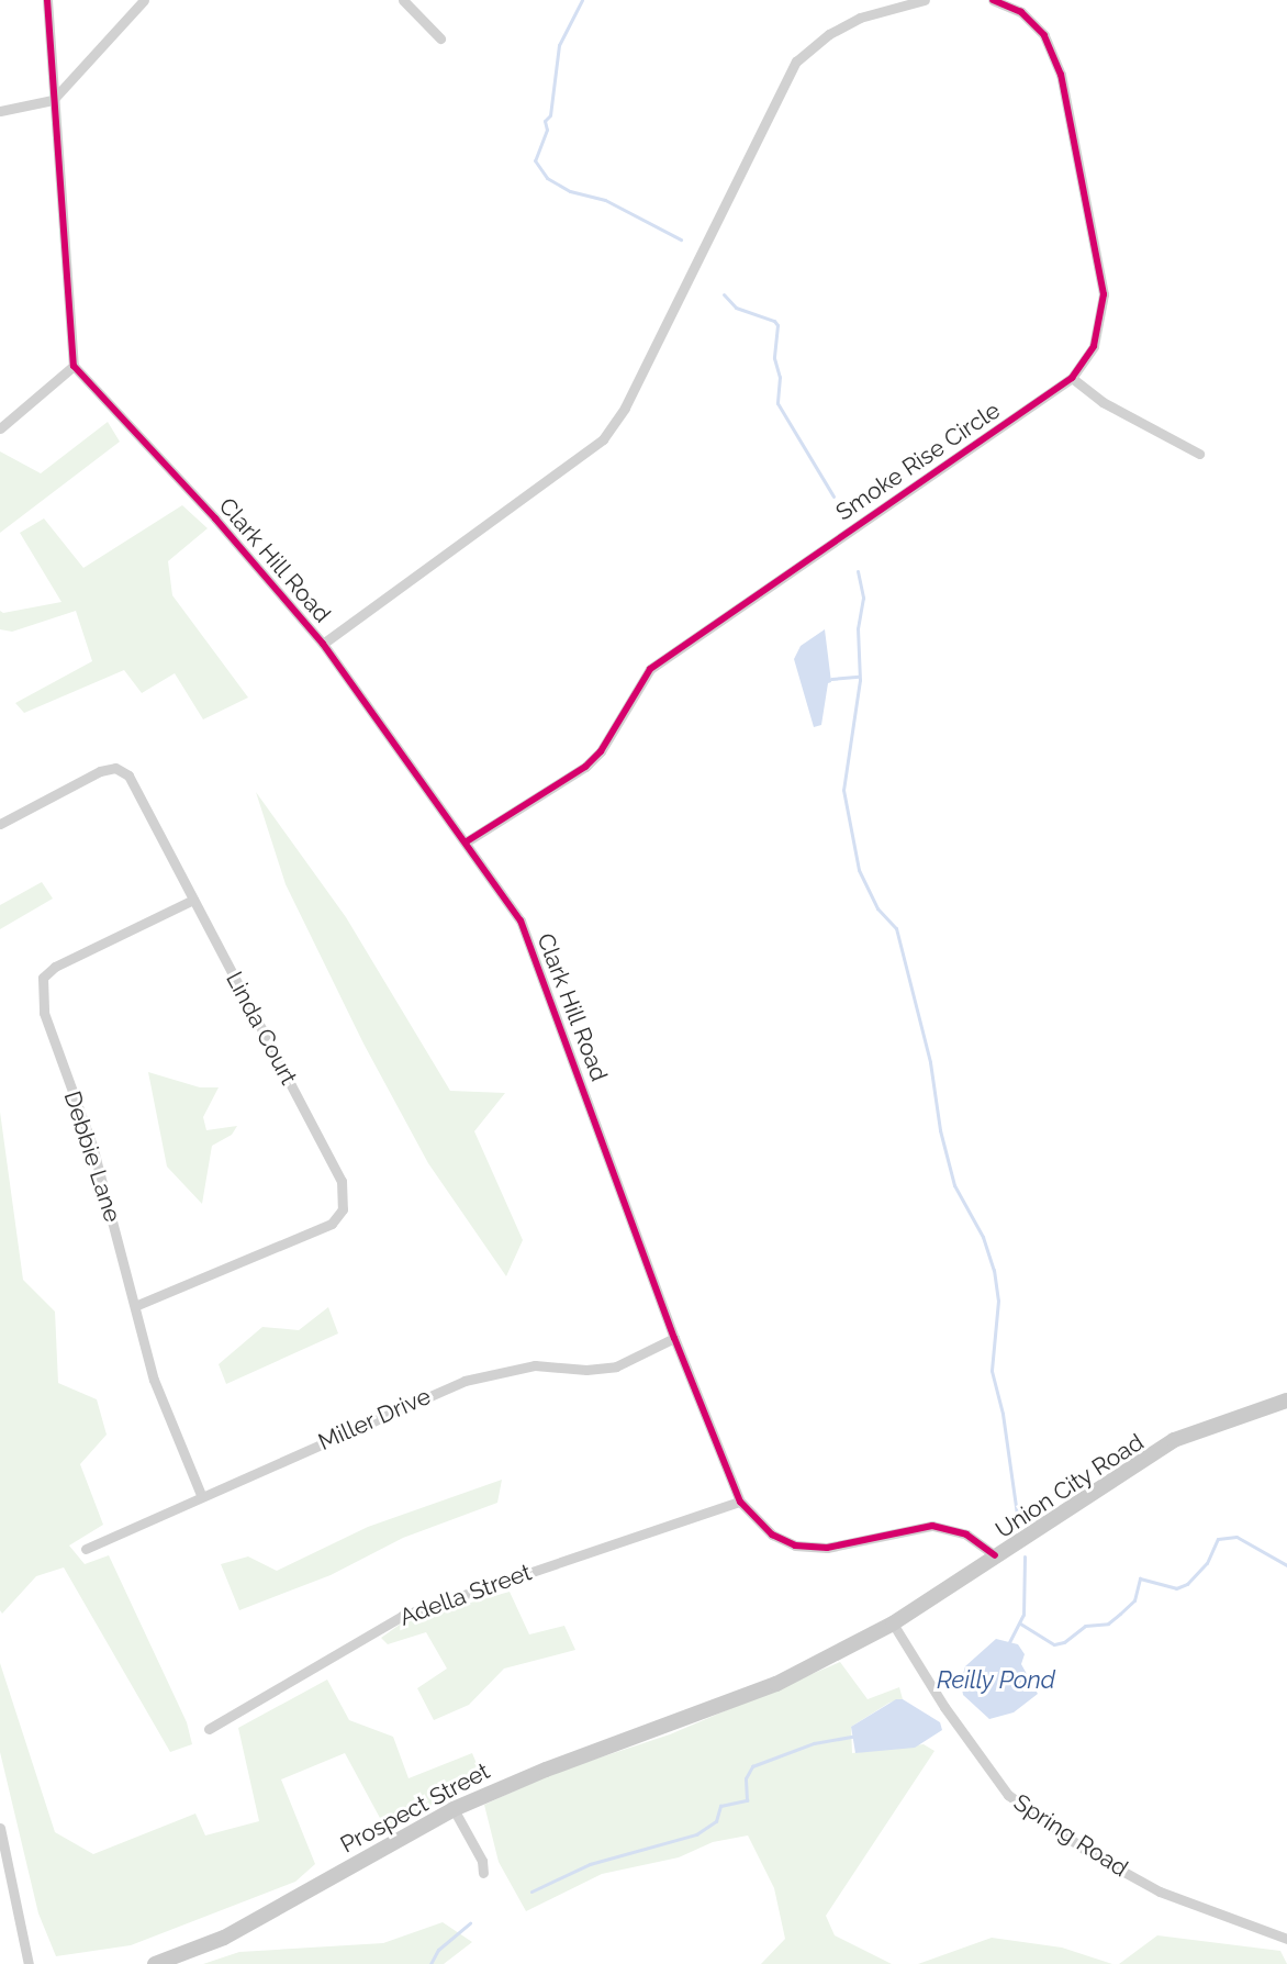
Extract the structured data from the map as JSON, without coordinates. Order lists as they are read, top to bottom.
{
  "streets": {
    "main road": ["Union City Road", "Prospect Street"],
    "street": [
      "Smoke Rise Circle",
      "Clark Hill Road",
      "Linda Court",
      "Debbie Lane",
      "Miller Drive",
      "Adella Street",
      "Spring Road"
    ]
  },
  "crossings": [
    ["Smoke Rise Circle", "Clark Hill Road"],
    ["Clark Hill Road", "Miller Drive"],
    ["Clark Hill Road", "Union City Road"],
    ["Clark Hill Road", "Adella Street"],
    ["Linda Court", "Debbie Lane"],
    ["Debbie Lane", "Miller Drive"],
    ["Union City Road", "Prospect Street"],
    ["Union City Road", "Spring Road"]
  ],
  "water": ["Reilly Pond"]
}
